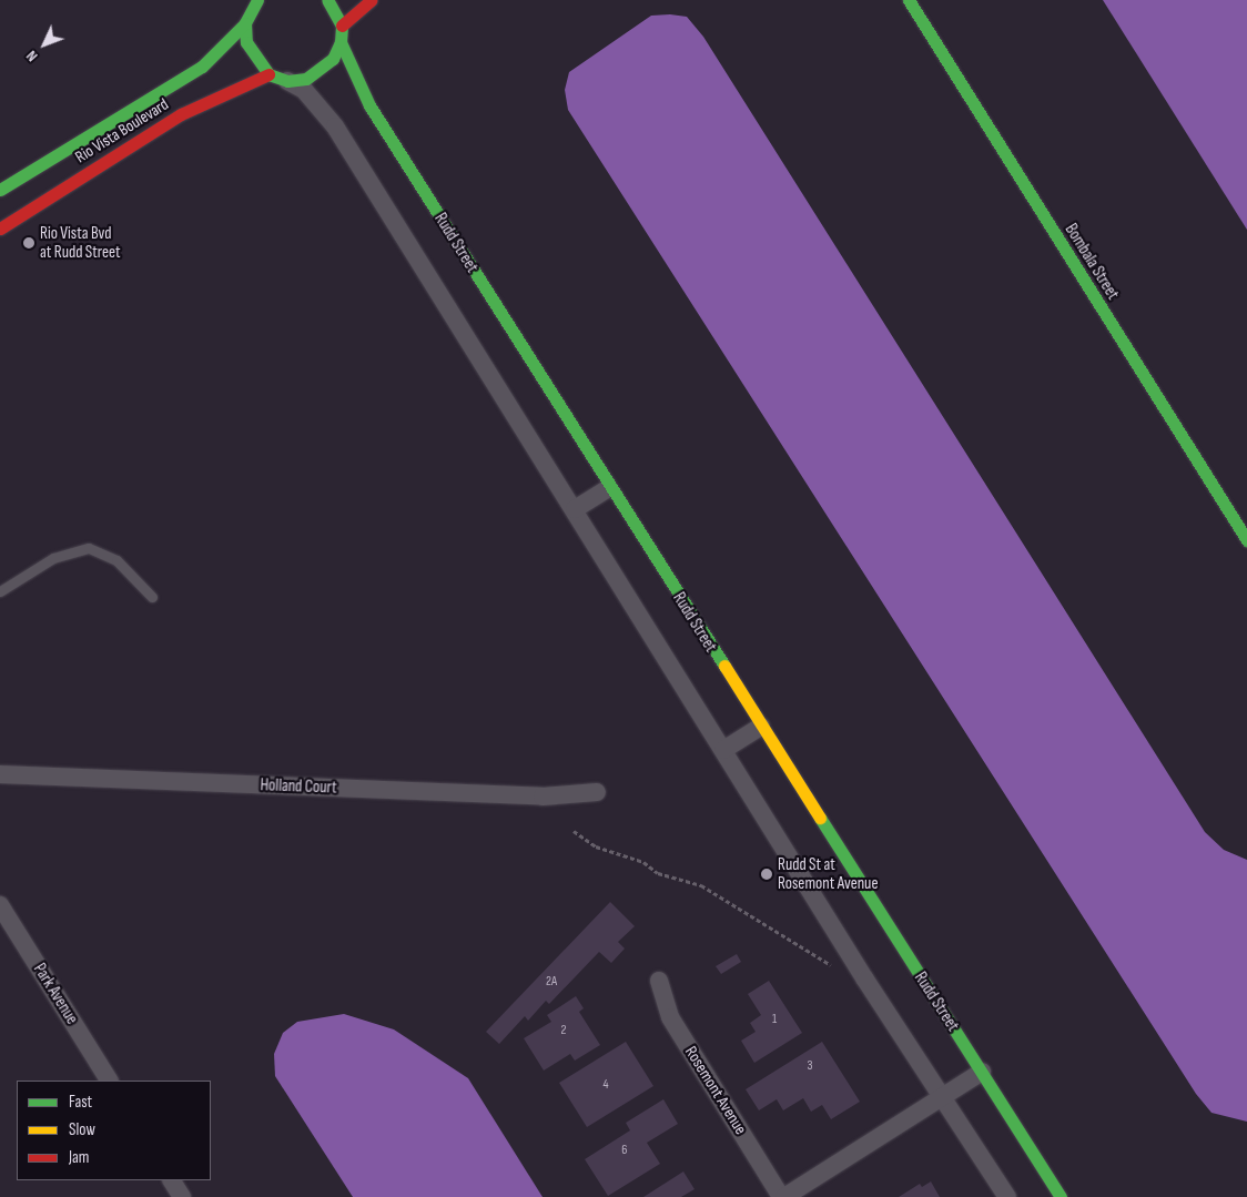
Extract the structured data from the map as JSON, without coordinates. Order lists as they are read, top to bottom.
{
  "streets": {
    "street": [
      "Rio Vista Boulevard",
      "Rudd Street",
      "Bombala Street",
      "Holland Court",
      "Park Avenue",
      "Rosemont Avenue"
    ]
  },
  "crossings": [
    ["Rudd Street", "Rosemont Avenue"]
  ],
  "places": ["Rio Vista Bvd at Rudd Street", "Rudd St at Rosemont Avenue"],
  "house_numbers": [
    "2A",
    "1",
    "2",
    "3",
    "4",
    "6"
  ],
  "legend": ["Fast", "Slow", "Jam"],
  "north": "bottom left"
}
